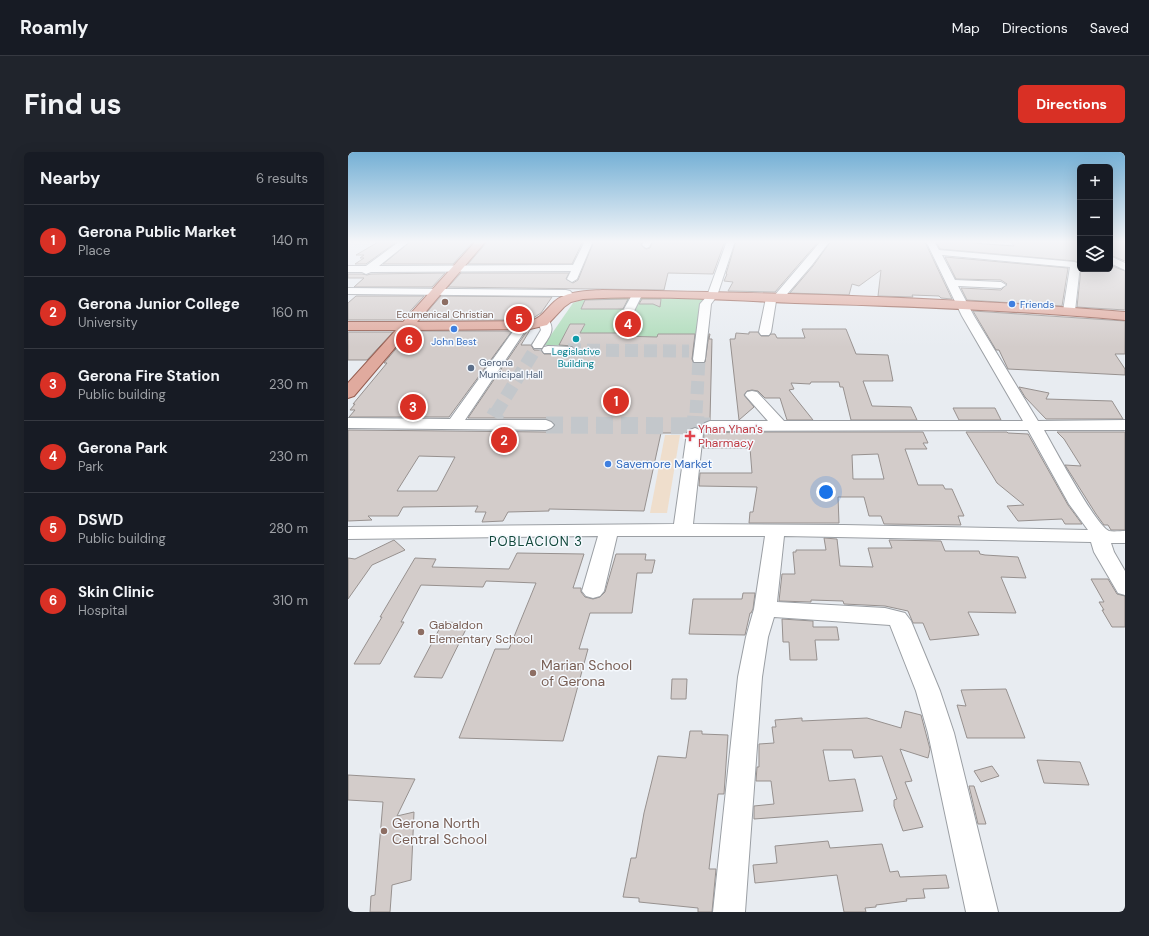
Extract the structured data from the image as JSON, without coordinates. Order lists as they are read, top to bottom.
{
  "districts": ["POBLACION 3"],
  "places": {
    "other": [
      "Ecumenical Christian",
      "Friends",
      "John Best",
      "Legislative Building",
      "Gerona Municipal Hall",
      "Savemore Market",
      "Gabaldon Elementary School",
      "Marian School of Gerona",
      "Gerona North Central School"
    ],
    "health": ["Yhan Yhan's Pharmacy"]
  },
  "page": {
    "header": "Roamly",
    "nav": ["Map", "Directions", "Saved"],
    "buttons": "Directions",
    "title": "Find us",
    "heading": ["Nearby", "6 results"],
    "map_buttons": ["+", "−"],
    "list": [
      {
        "mark": "1",
        "name": "Gerona Public Market",
        "note": "Place",
        "value": "140 m"
      },
      {
        "mark": "2",
        "name": "Gerona Junior College",
        "note": "University",
        "value": "160 m"
      },
      {
        "mark": "3",
        "name": "Gerona Fire Station",
        "note": "Public building",
        "value": "230 m"
      },
      {
        "mark": "4",
        "name": "Gerona Park",
        "note": "Park",
        "value": "230 m"
      },
      {
        "mark": "5",
        "name": "DSWD",
        "note": "Public building",
        "value": "280 m"
      },
      {
        "mark": "6",
        "name": "Skin Clinic",
        "note": "Hospital",
        "value": "310 m"
      }
    ],
    "pins": [
      "5",
      "4",
      "6",
      "1",
      "3",
      "2"
    ]
  }
}
